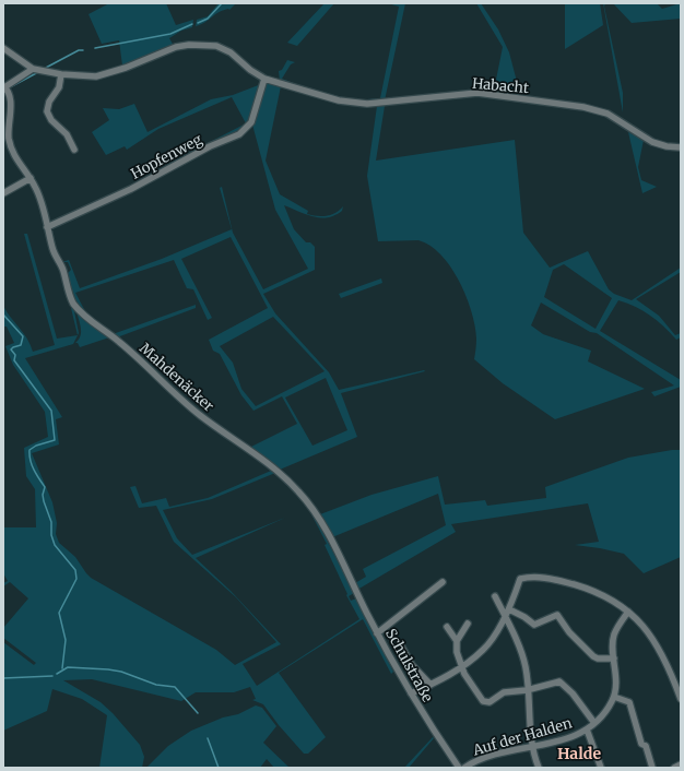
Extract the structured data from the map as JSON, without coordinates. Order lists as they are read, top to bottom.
{
  "streets": {
    "street": [
      "Habacht",
      "Hopfenweg",
      "Mahdenäcker",
      "Schulstraße",
      "Auf der Halden"
    ]
  },
  "crossings": [
    ["Habacht", "Hopfenweg"],
    ["Hopfenweg", "Mahdenäcker"],
    ["Mahdenäcker", "Schulstraße"]
  ],
  "districts": ["Halde"]
}
